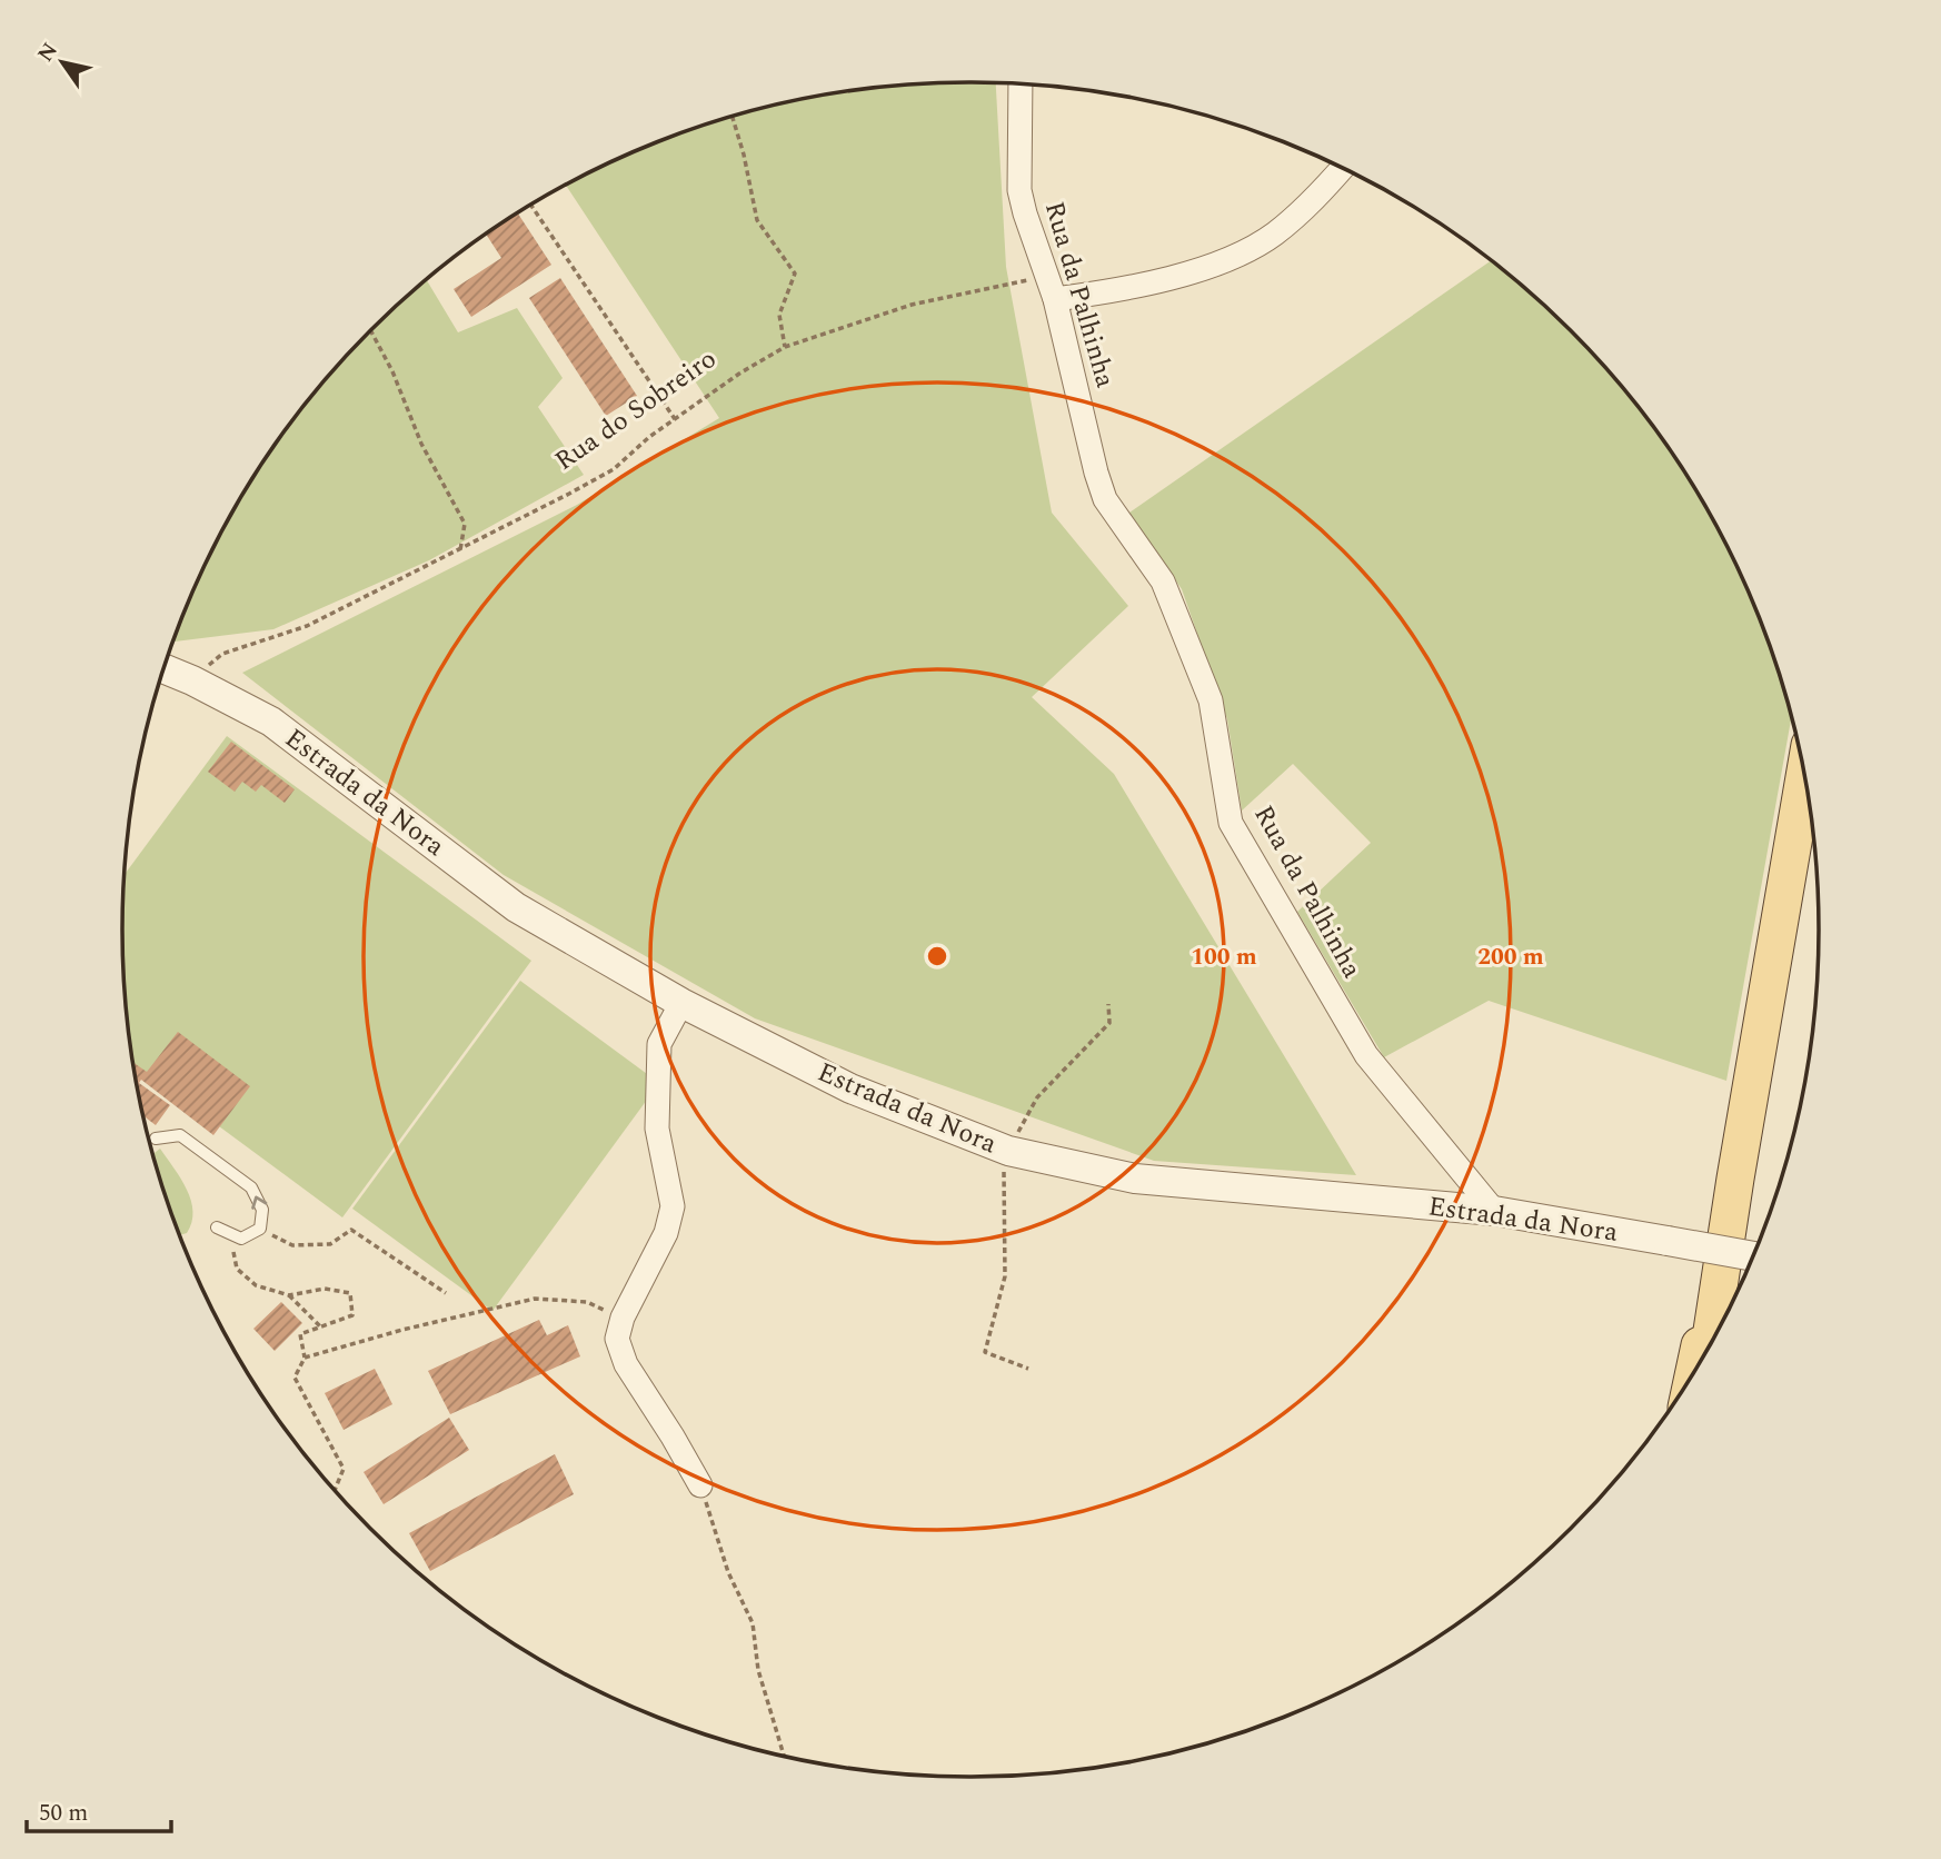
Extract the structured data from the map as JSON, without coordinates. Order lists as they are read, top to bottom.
{
  "streets": {
    "street": ["Rua da Palhinha", "Estrada da Nora"],
    "path": ["Rua do Sobreiro"]
  },
  "crossings": [
    ["Rua da Palhinha", "Rua do Sobreiro"],
    ["Rua da Palhinha", "Estrada da Nora"],
    ["Rua do Sobreiro", "Estrada da Nora"]
  ],
  "scale_bar": "50 m",
  "north": "top left",
  "rings": ["100 m", "200 m"]
}
